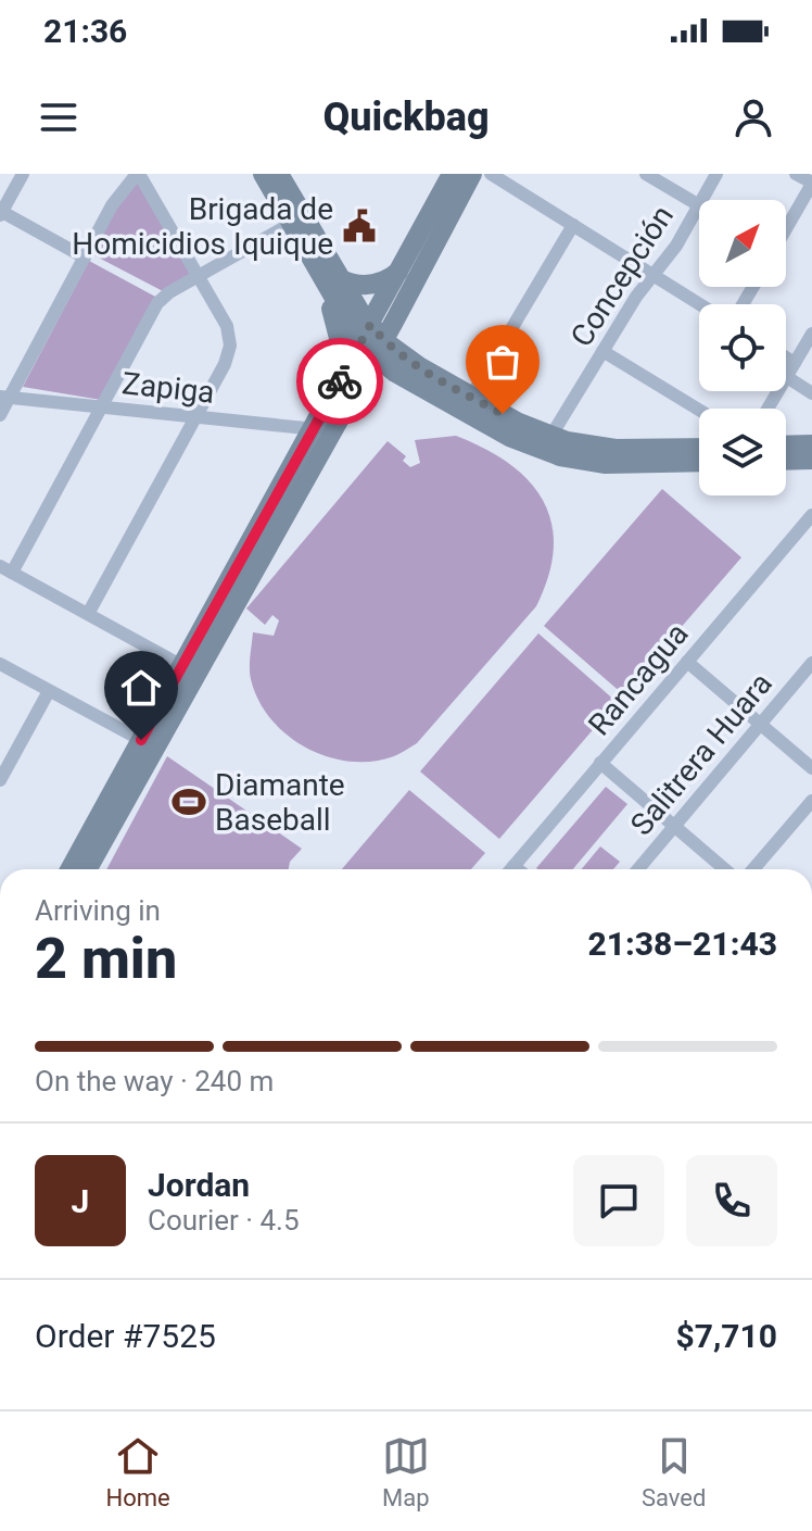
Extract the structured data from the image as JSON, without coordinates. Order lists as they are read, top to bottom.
{
  "streets": {
    "street": [
      "Concepción",
      "Zapiga",
      "Rancagua",
      "Salitrera Huara"
    ]
  },
  "places": {
    "public building": ["Brigada de Homicidios Iquique"],
    "sports": ["Diamante Baseball"]
  },
  "north": "top right",
  "page": {
    "status": "21:36",
    "header": "Quickbag",
    "heading": ["2 min", "Arriving in", "21:38–21:43"],
    "panel": [
      "Jordan",
      "Courier · 4.5",
      "Order #7525",
      "$7,710"
    ],
    "bar": "On the way · 240 m",
    "round": "J",
    "tabs": ["Home", "Map", "Saved"]
  }
}
